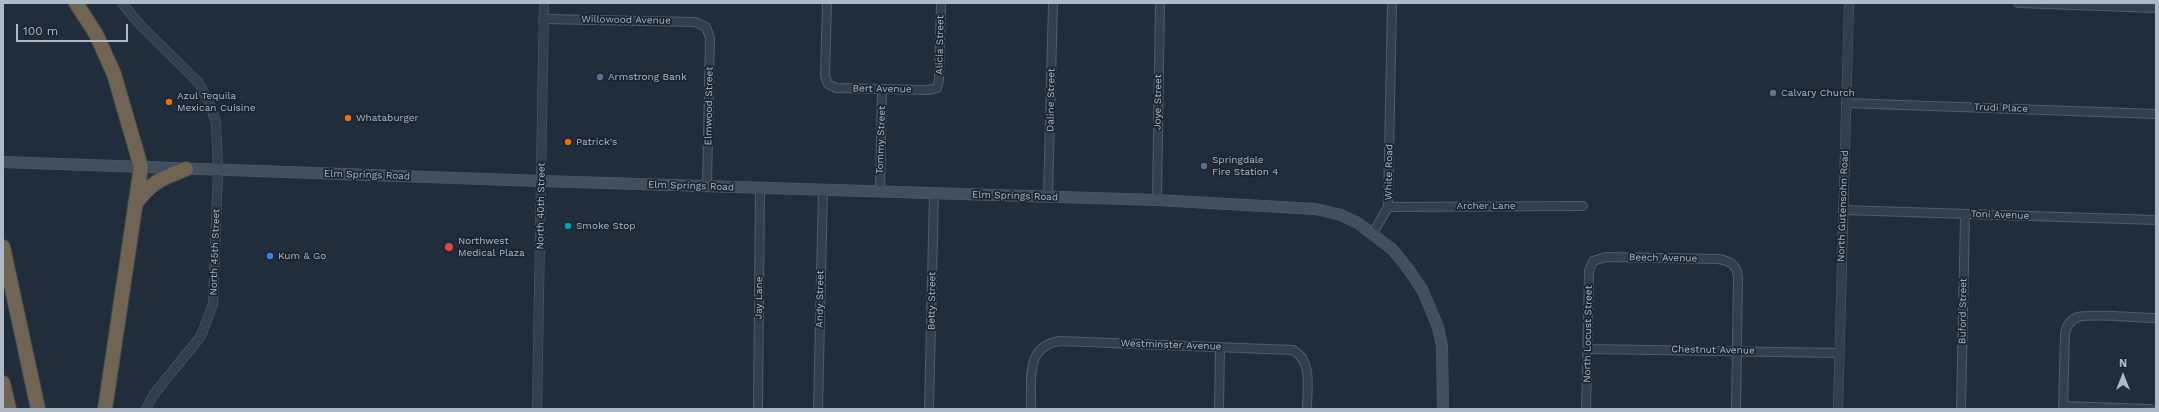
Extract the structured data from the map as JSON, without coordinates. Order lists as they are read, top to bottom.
{
  "streets": {
    "main road": ["Elm Springs Road"],
    "street": [
      "Willowood Avenue",
      "Alicia Street",
      "Bert Avenue",
      "Daline Street",
      "Joye Street",
      "Elmwood Street",
      "Trudi Place",
      "Tommy Street",
      "White Road",
      "North 40th Street",
      "Archer Lane",
      "North Gutensohn Road",
      "Toni Avenue",
      "North 45th Street",
      "Beech Avenue",
      "Jay Lane",
      "Andy Street",
      "Betty Street",
      "Buford Street",
      "North Locust Street",
      "Westminster Avenue",
      "Chestnut Avenue"
    ]
  },
  "crossings": [
    ["Willowood Avenue", "Elmwood Street"],
    ["Willowood Avenue", "North 40th Street"],
    ["Alicia Street", "Bert Avenue"],
    ["Bert Avenue", "Tommy Street"],
    ["Daline Street", "Elm Springs Road"],
    ["Joye Street", "Elm Springs Road"],
    ["Elmwood Street", "Elm Springs Road"],
    ["Trudi Place", "North Gutensohn Road"],
    ["Tommy Street", "Elm Springs Road"],
    ["White Road", "Elm Springs Road"],
    ["White Road", "Archer Lane"],
    ["Elm Springs Road", "North 40th Street"],
    ["Elm Springs Road", "North 45th Street"],
    ["Elm Springs Road", "Jay Lane"],
    ["Elm Springs Road", "Andy Street"],
    ["Elm Springs Road", "Betty Street"],
    ["North Gutensohn Road", "Toni Avenue"],
    ["North Gutensohn Road", "Chestnut Avenue"],
    ["Toni Avenue", "Buford Street"],
    ["Beech Avenue", "North Locust Street"],
    ["Beech Avenue", "Chestnut Avenue"],
    ["North Locust Street", "Chestnut Avenue"]
  ],
  "places": [
    "Armstrong Bank",
    "Calvary Church",
    "Azul Tequila Mexican Cuisine",
    "Whataburger",
    "Patrick's",
    "Springdale Fire Station 4",
    "Smoke Stop",
    "Northwest Medical Plaza",
    "Kum & Go"
  ],
  "scale_bar": "100 m",
  "north": "top"
}
